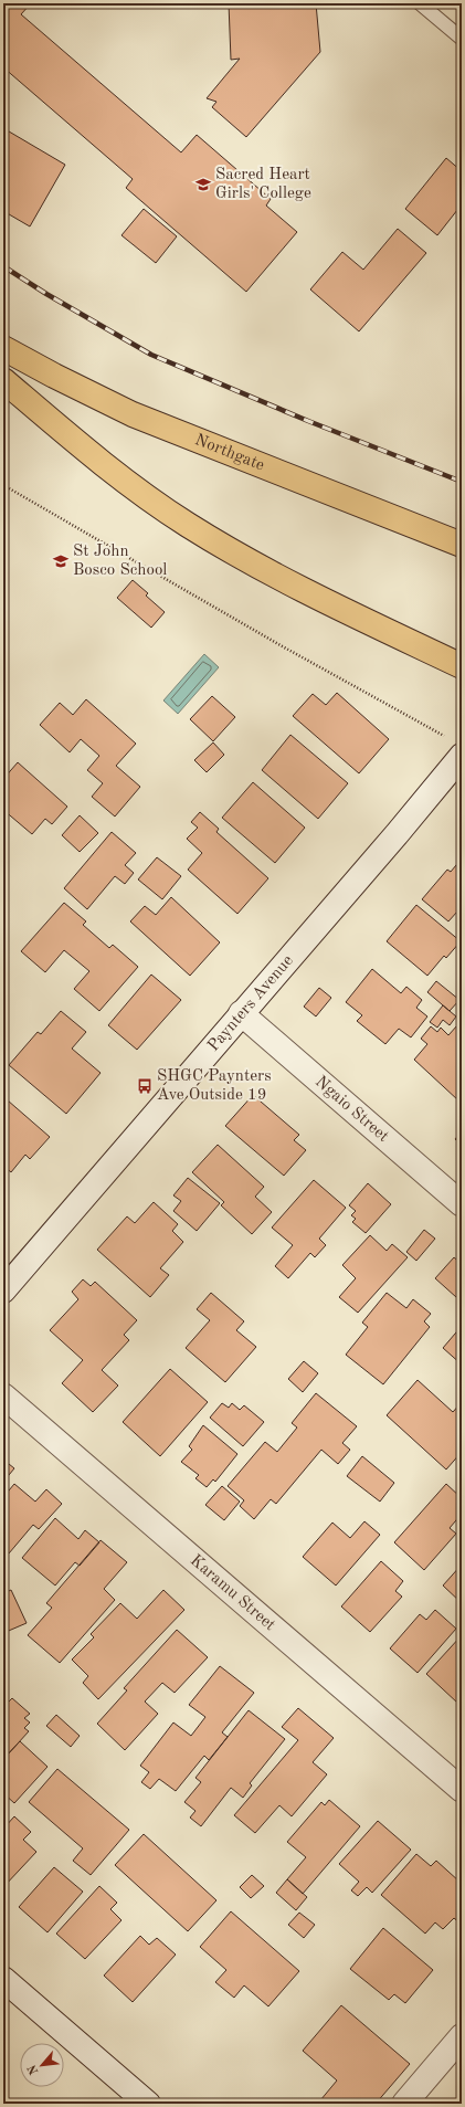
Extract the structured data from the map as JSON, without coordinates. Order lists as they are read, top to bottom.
{
  "streets": {
    "highway": ["Northgate"],
    "street": ["Paynters Avenue", "Ngaio Street", "Karamu Street"]
  },
  "crossings": [
    ["Paynters Avenue", "Ngaio Street"]
  ],
  "places": {
    "school or university": ["Sacred Heart Girls' College", "St John Bosco School"],
    "bus stop": ["SHGC Paynters Ave Outside 19"]
  },
  "north": "bottom left"
}
